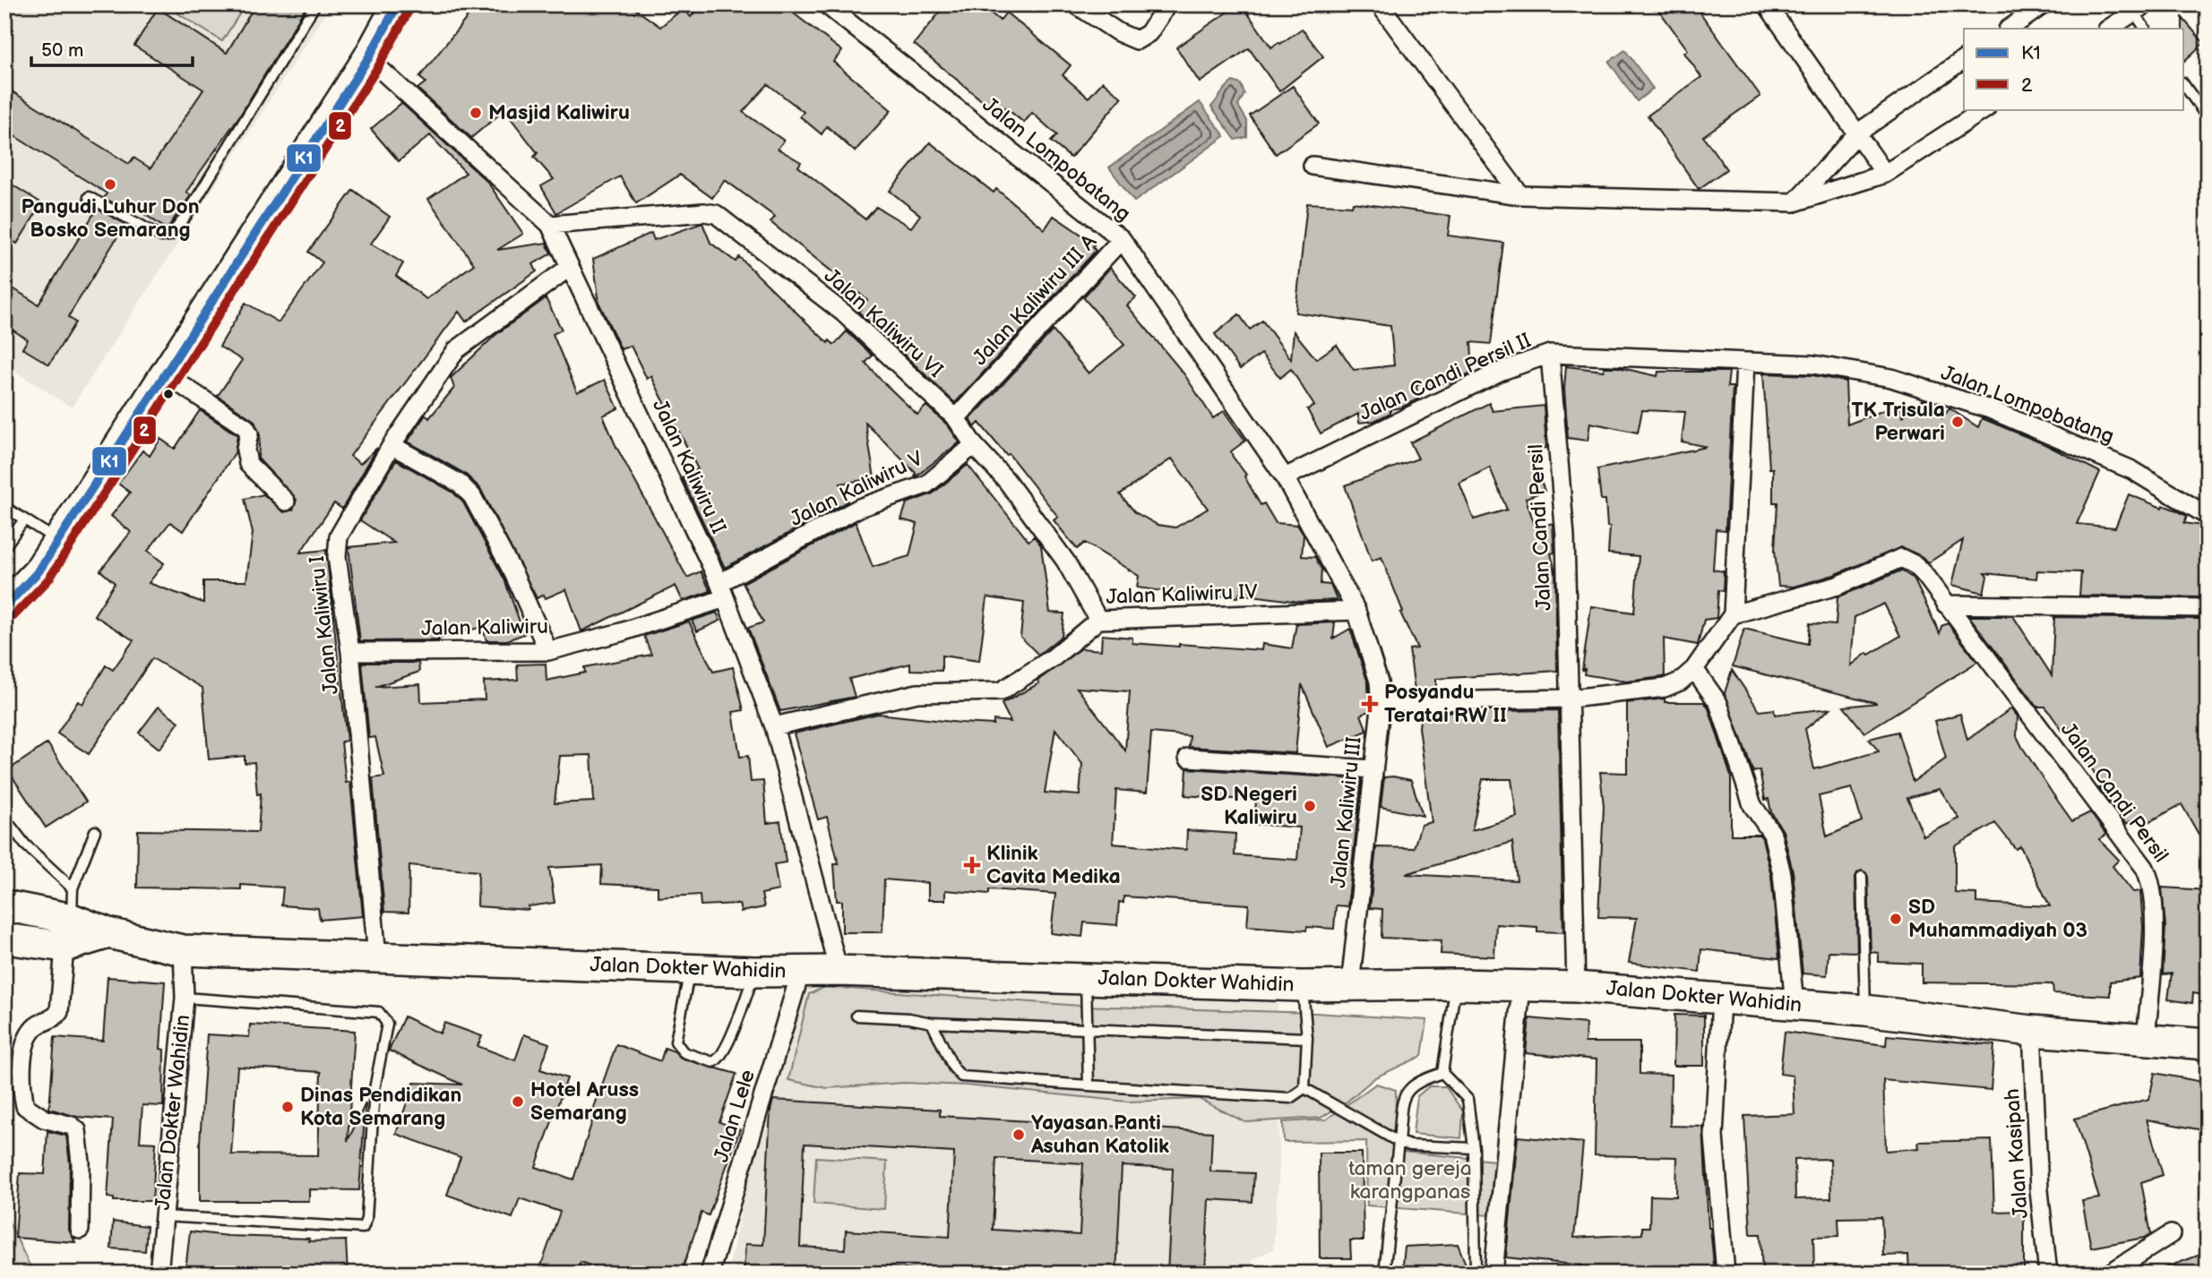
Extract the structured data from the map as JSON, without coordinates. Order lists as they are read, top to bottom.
{
  "streets": {
    "highway": ["Jalan Dokter Wahidin"],
    "street": [
      "Jalan Lompobatang",
      "Jalan Kaliwiru III A",
      "Jalan Kaliwiru VI",
      "Jalan Candi Persil II",
      "Jalan Kaliwiru II",
      "Jalan Kaliwiru V",
      "Jalan Candi Persil",
      "Jalan Kaliwiru IV",
      "Jalan Kaliwiru I",
      "Jalan Kaliwiru",
      "Jalan Kaliwiru III",
      "Jalan Lele",
      "Jalan Kasipah"
    ]
  },
  "crossings": [
    ["Jalan Lompobatang", "Jalan Kaliwiru III A"],
    ["Jalan Lompobatang", "Jalan Candi Persil II"],
    ["Jalan Lompobatang", "Jalan Kaliwiru III"],
    ["Jalan Kaliwiru III A", "Jalan Kaliwiru VI"],
    ["Jalan Kaliwiru VI", "Jalan Kaliwiru II"],
    ["Jalan Kaliwiru VI", "Jalan Kaliwiru V"],
    ["Jalan Kaliwiru VI", "Jalan Kaliwiru IV"],
    ["Jalan Candi Persil II", "Jalan Candi Persil"],
    ["Jalan Candi Persil II", "Jalan Kaliwiru III"],
    ["Jalan Kaliwiru II", "Jalan Kaliwiru V"],
    ["Jalan Kaliwiru II", "Jalan Kaliwiru IV"],
    ["Jalan Kaliwiru II", "Jalan Kaliwiru I"],
    ["Jalan Kaliwiru II", "Jalan Kaliwiru"],
    ["Jalan Kaliwiru II", "Jalan Dokter Wahidin"],
    ["Jalan Kaliwiru V", "Jalan Kaliwiru"],
    ["Jalan Candi Persil", "Jalan Dokter Wahidin"],
    ["Jalan Kaliwiru IV", "Jalan Kaliwiru III"],
    ["Jalan Kaliwiru I", "Jalan Kaliwiru"],
    ["Jalan Kaliwiru I", "Jalan Dokter Wahidin"],
    ["Jalan Kaliwiru III", "Jalan Dokter Wahidin"],
    ["Jalan Dokter Wahidin", "Jalan Lele"],
    ["Jalan Dokter Wahidin", "Jalan Kasipah"]
  ],
  "parks": ["taman gereja karangpanas"],
  "places": {
    "other": [
      "Masjid Kaliwiru",
      "Pangudi Luhur Don Bosko Semarang",
      "TK Trisula Perwari",
      "SD Negeri Kaliwiru",
      "SD Muhammadiyah 03",
      "Hotel Aruss Semarang",
      "Dinas Pendidikan Kota Semarang",
      "Yayasan Panti Asuhan Katolik"
    ],
    "health": ["Posyandu Teratai RW II", "Klinik Cavita Medika"]
  },
  "lines": ["transit line K1", "transit line 2"],
  "legend": ["K1", "2"],
  "scale_bar": "50 m"
}
